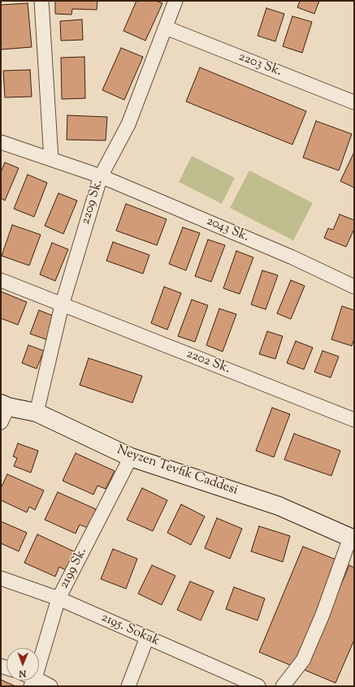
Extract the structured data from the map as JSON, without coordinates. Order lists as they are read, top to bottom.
{
  "streets": {
    "street": [
      "2203 Sk.",
      "2209 Sk.",
      "2043 Sk.",
      "2202 Sk.",
      "Neyzen Tevfik Caddesi",
      "2199 Sk.",
      "2195. Sokak"
    ]
  },
  "crossings": [
    ["2203 Sk.", "2209 Sk."],
    ["2209 Sk.", "2043 Sk."],
    ["2209 Sk.", "2202 Sk."],
    ["2209 Sk.", "Neyzen Tevfik Caddesi"],
    ["Neyzen Tevfik Caddesi", "2199 Sk."],
    ["2199 Sk.", "2195. Sokak"]
  ],
  "north": "bottom"
}
